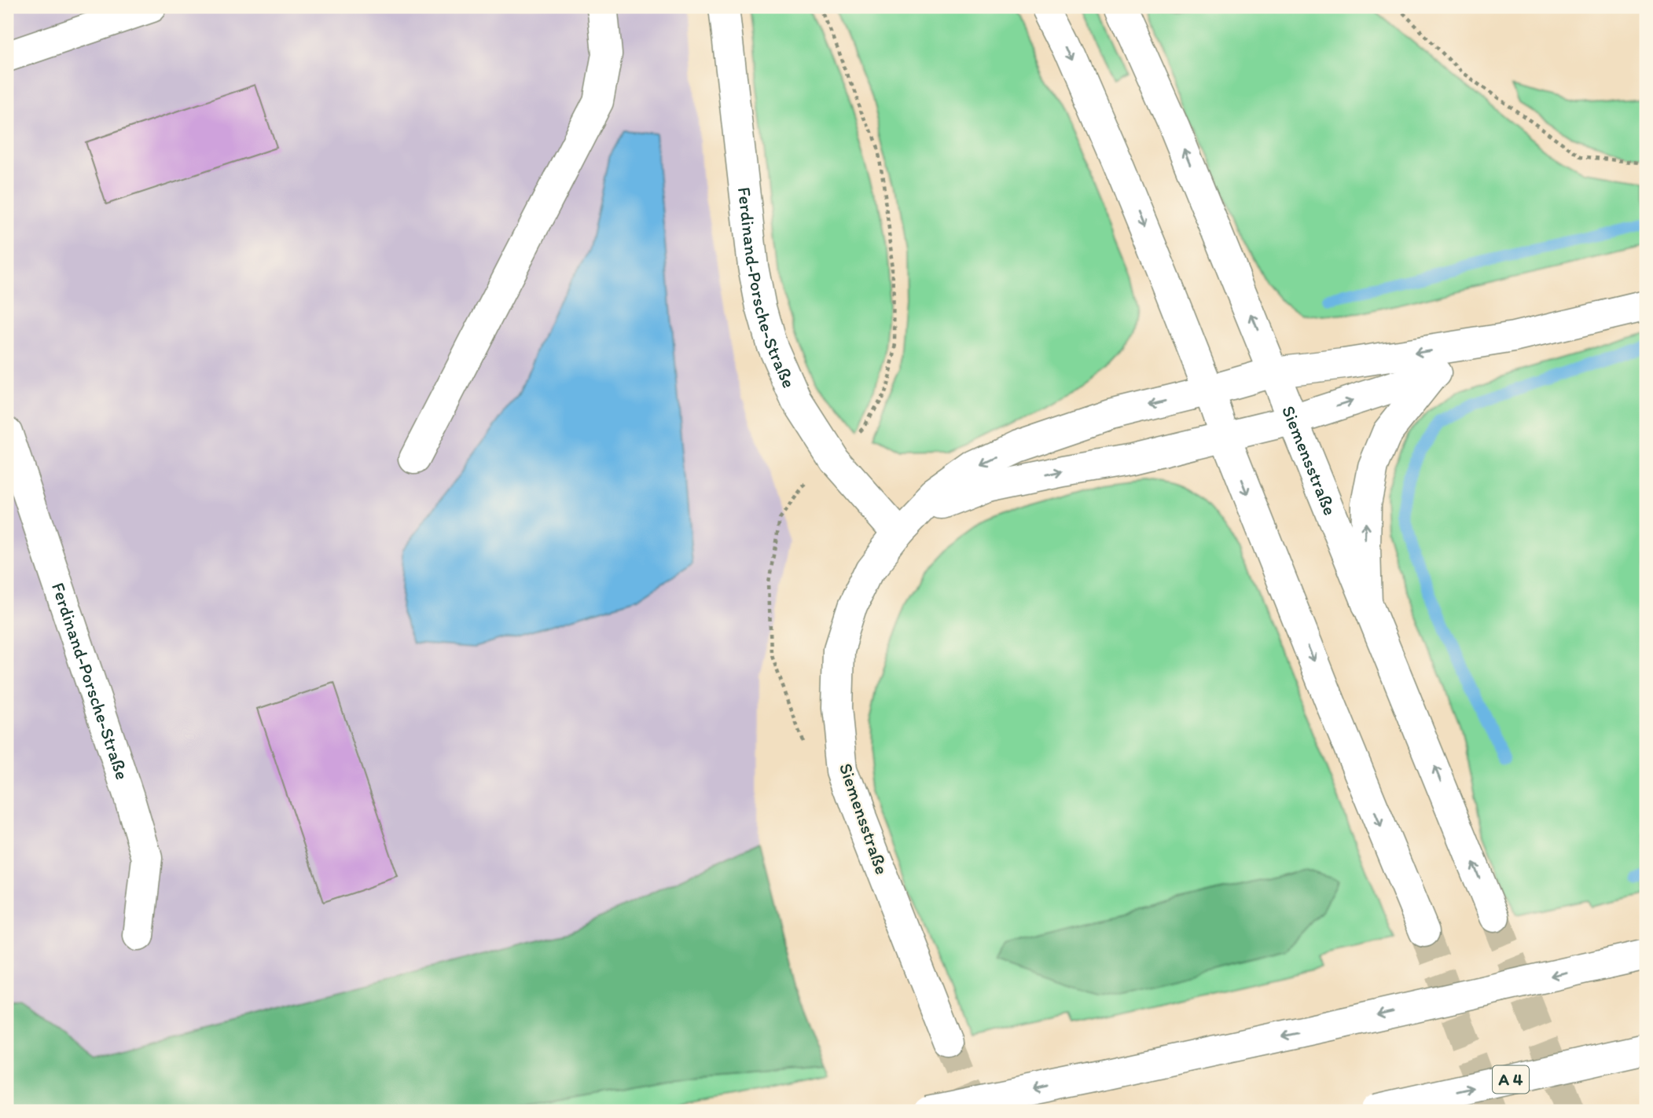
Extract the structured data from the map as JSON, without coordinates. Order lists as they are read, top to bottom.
{
  "streets": {
    "main road": ["Ferdinand-Porsche-Straße", "Siemensstraße", "A 4"]
  },
  "crossings": [
    ["Ferdinand-Porsche-Straße", "Siemensstraße"]
  ]
}
